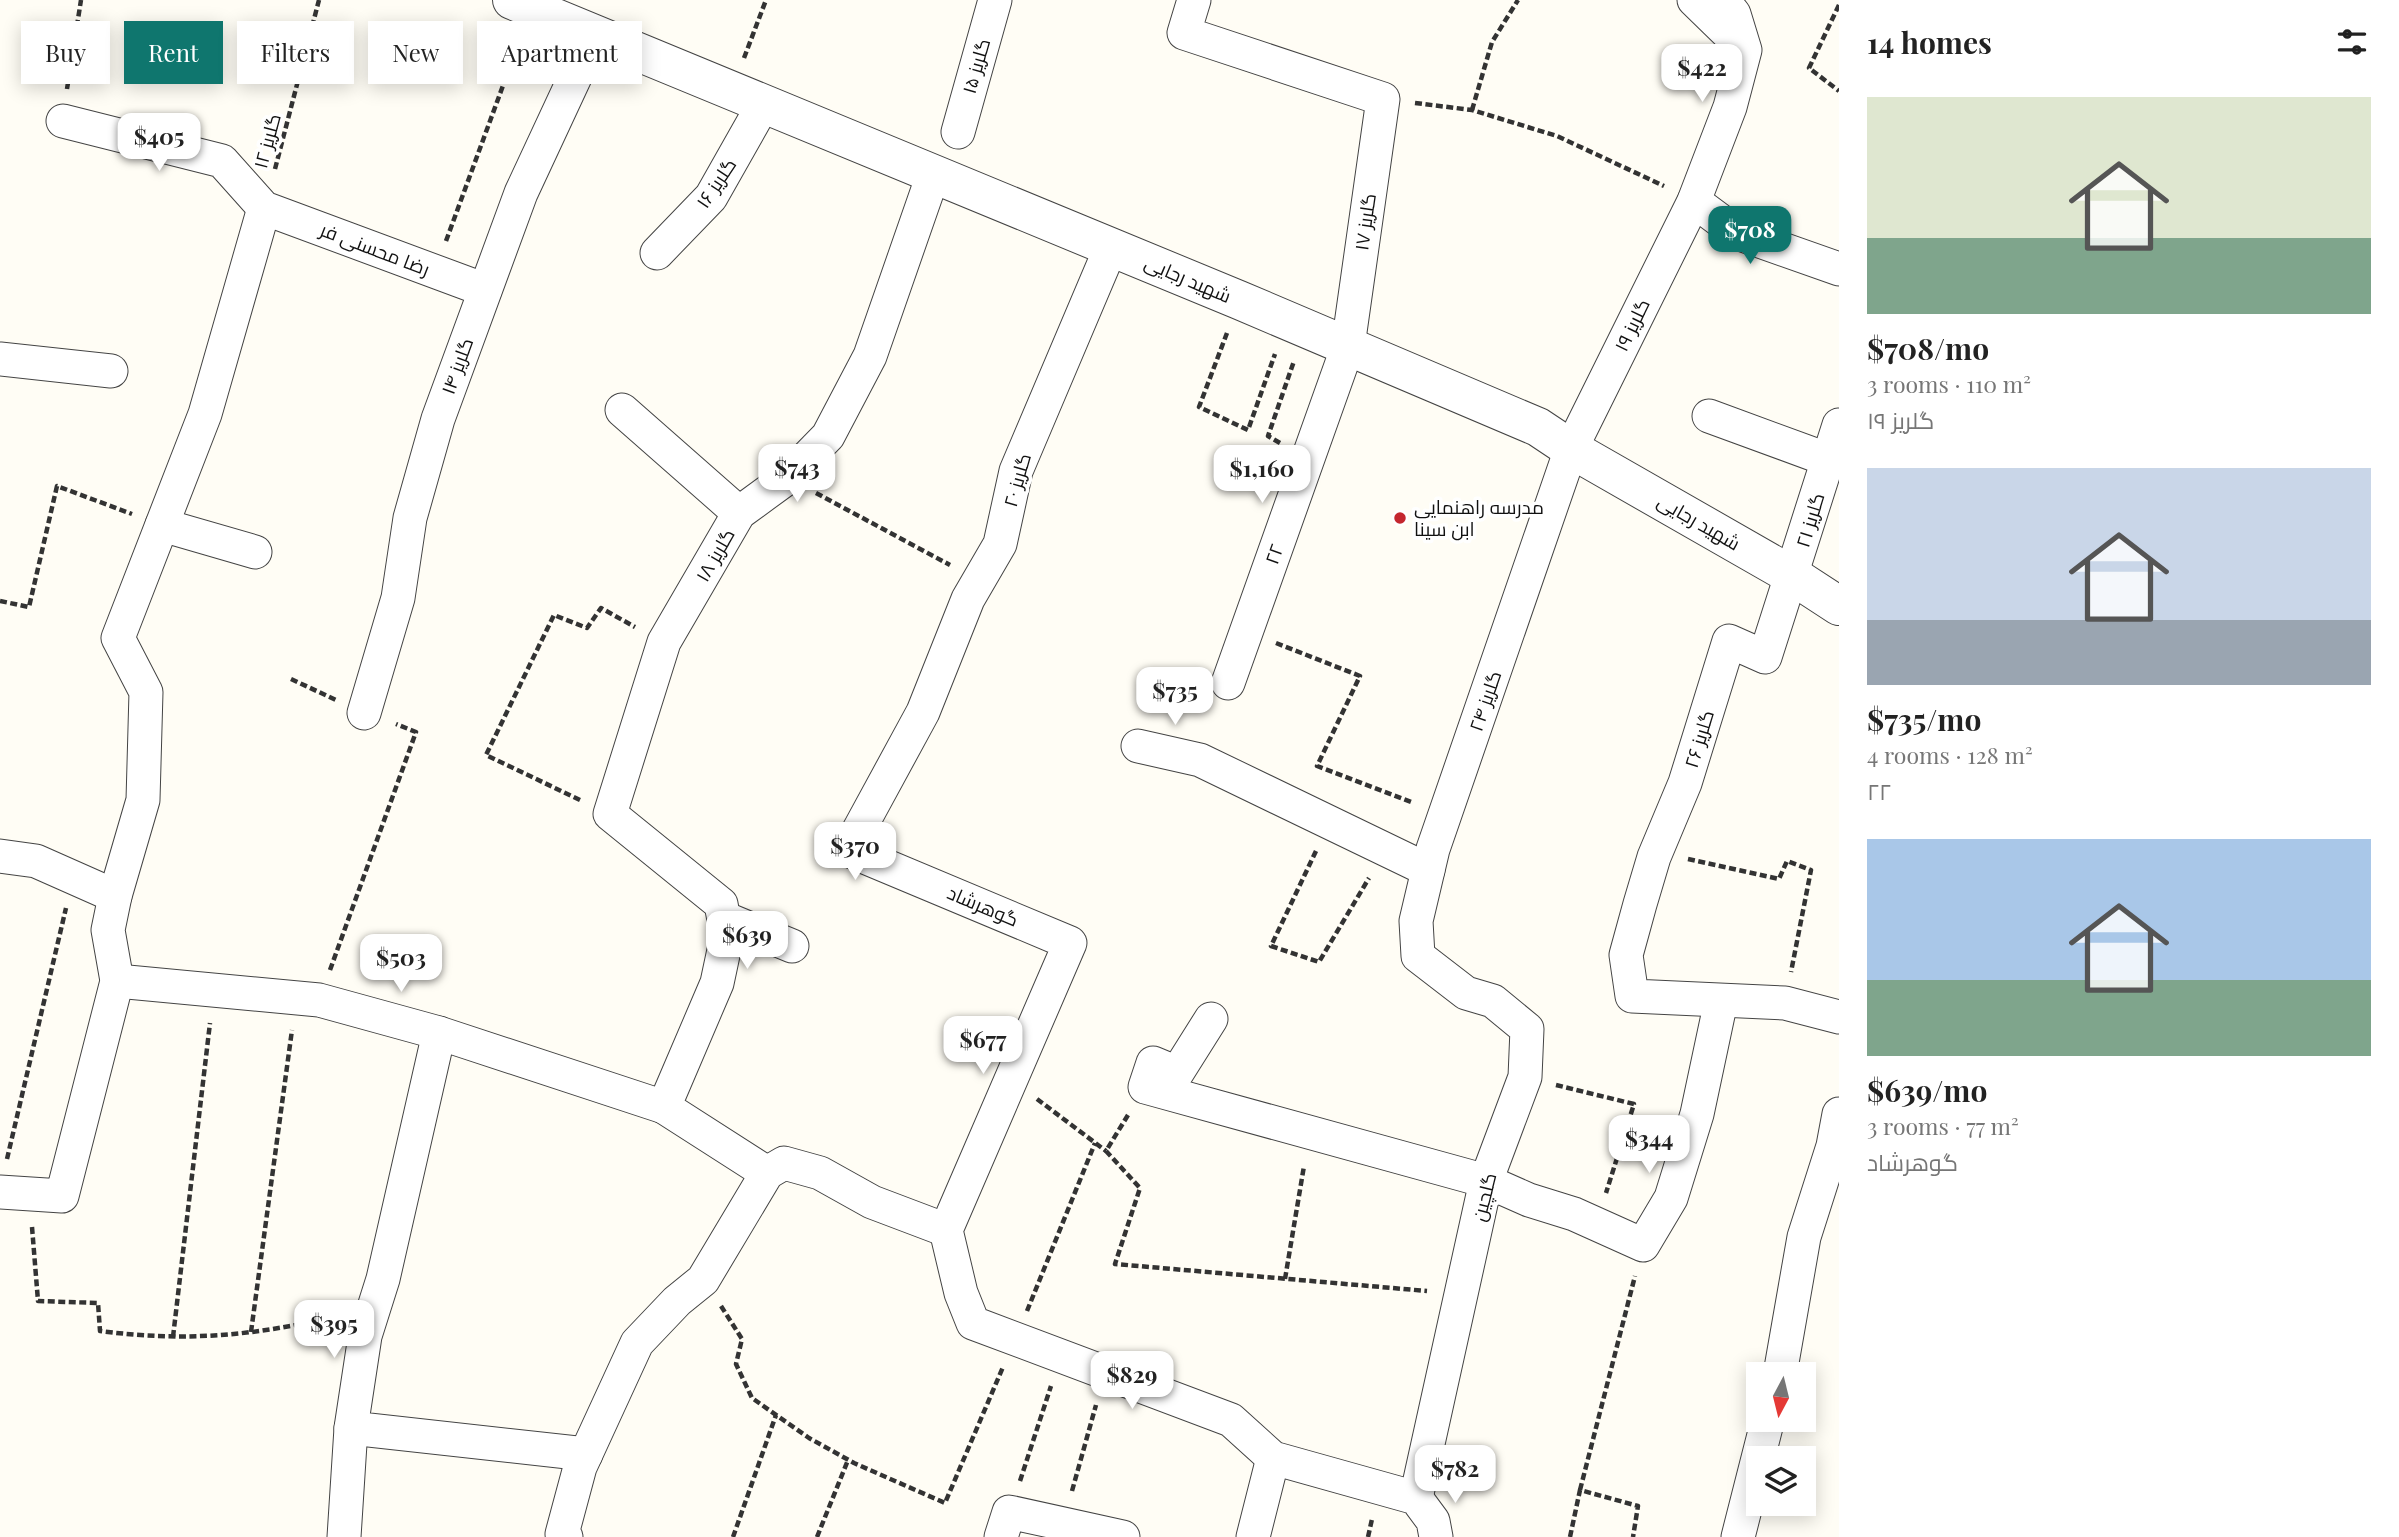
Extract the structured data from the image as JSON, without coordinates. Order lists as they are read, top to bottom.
{
  "streets": {
    "street": [
      "گلریز ۱۵",
      "گلریز ۱۶",
      "گلریز ۱۷",
      "رضا محسنی فر",
      "شهید رجایی",
      "گلریز ۱۹",
      "گلریز ۱۴",
      "گلریز ۲۰",
      "گلریز ۲۱",
      "۲۲",
      "گلریز ۱۸",
      "گلریز ۲۴",
      "گلریز ۲۶",
      "گوهرشاد",
      "گلچین"
    ],
    "path": ["گلریز ۱۲"]
  },
  "crossings": [
    ["گلریز ۱۲", "رضا محسنی فر"],
    ["گلریز ۱۶", "شهید رجایی"],
    ["گلریز ۱۷", "شهید رجایی"],
    ["گلریز ۱۷", "۲۲"],
    ["رضا محسنی فر", "گلریز ۱۴"],
    ["شهید رجایی", "گلریز ۱۹"],
    ["شهید رجایی", "گلریز ۲۰"],
    ["شهید رجایی", "گلریز ۲۱"],
    ["شهید رجایی", "۲۲"],
    ["شهید رجایی", "گلریز ۱۸"],
    ["شهید رجایی", "گلریز ۲۴"],
    ["شهید رجایی", "گلریز ۲۶"],
    ["گلریز ۱۹", "گلریز ۲۴"],
    ["گلریز ۲۰", "گوهرشاد"],
    ["گلریز ۲۱", "گلریز ۲۶"],
    ["گلریز ۲۴", "گلچین"]
  ],
  "places": ["مدرسه راهنمایی ابن سینا"],
  "north": "bottom",
  "page": {
    "heading": "14 homes",
    "chip": [
      "Buy",
      "Rent",
      "Filters",
      "New",
      "Apartment"
    ],
    "price": [
      "$422",
      "$405",
      "$708",
      "$743",
      "$1,160",
      "$735",
      "$370",
      "$639",
      "$503",
      "$677",
      "$344",
      "$395",
      "$829",
      "$782"
    ],
    "list": [
      {
        "name": "$708/mo",
        "note": "3 rooms · 110 m² · گلریز ۱۹"
      },
      {
        "name": "$735/mo",
        "note": "4 rooms · 128 m² · ۲۲"
      },
      {
        "name": "$639/mo",
        "note": "3 rooms · 77 m² · گوهرشاد"
      }
    ]
  }
}
